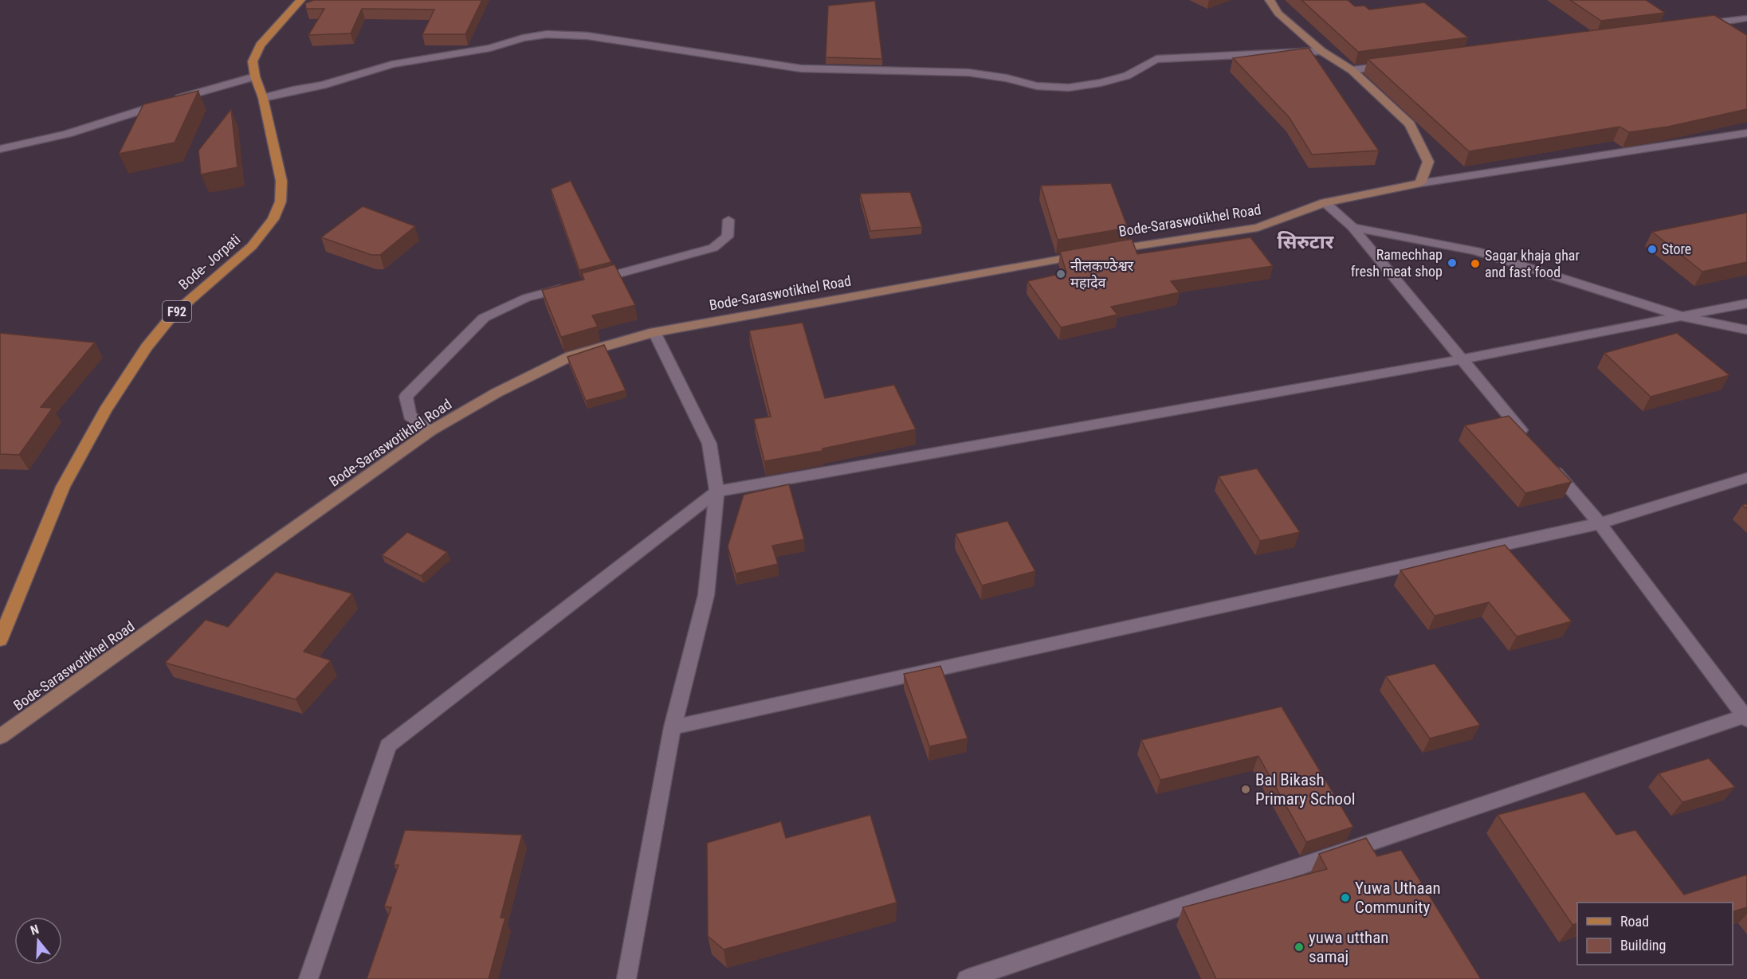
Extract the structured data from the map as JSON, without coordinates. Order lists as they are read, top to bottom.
{
  "streets": {
    "main road": ["Bode- Jorpati", "F92"],
    "street": ["Bode-Saraswotikhel Road"]
  },
  "districts": ["सिरुटार"],
  "places": [
    "Store",
    "Ramechhap fresh meat shop",
    "Sagar khaja ghar and fast food",
    "नीलकण्ठेश्वर महादेव",
    "Bal Bikash Primary School",
    "Yuwa Uthaan Community",
    "yuwa utthan samaj"
  ],
  "legend": ["Road", "Building"],
  "north": "top"
}
